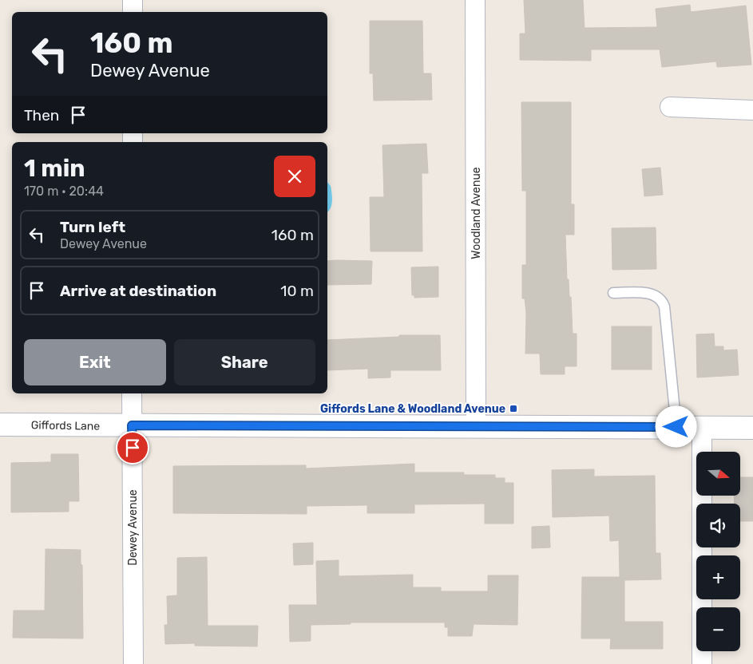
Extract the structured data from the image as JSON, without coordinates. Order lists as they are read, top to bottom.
{
  "streets": {
    "street": ["Woodland Avenue", "Giffords Lane", "Dewey Avenue"]
  },
  "crossings": [
    ["Woodland Avenue", "Giffords Lane"],
    ["Giffords Lane", "Dewey Avenue"]
  ],
  "places": {
    "transit": ["Giffords Lane & Woodland Avenue"]
  },
  "north": "right",
  "page": {
    "turn": ["160 m", "Dewey Avenue"],
    "then": "Then",
    "heading": ["1 min", "170 m · 20:44"],
    "list": [
      {
        "name": "Turn left",
        "note": "Dewey Avenue",
        "value": "160 m"
      },
      {
        "name": "Arrive at destination",
        "value": "10 m"
      }
    ],
    "buttons": ["Exit", "Share"],
    "map_buttons": ["+", "−"]
  }
}
